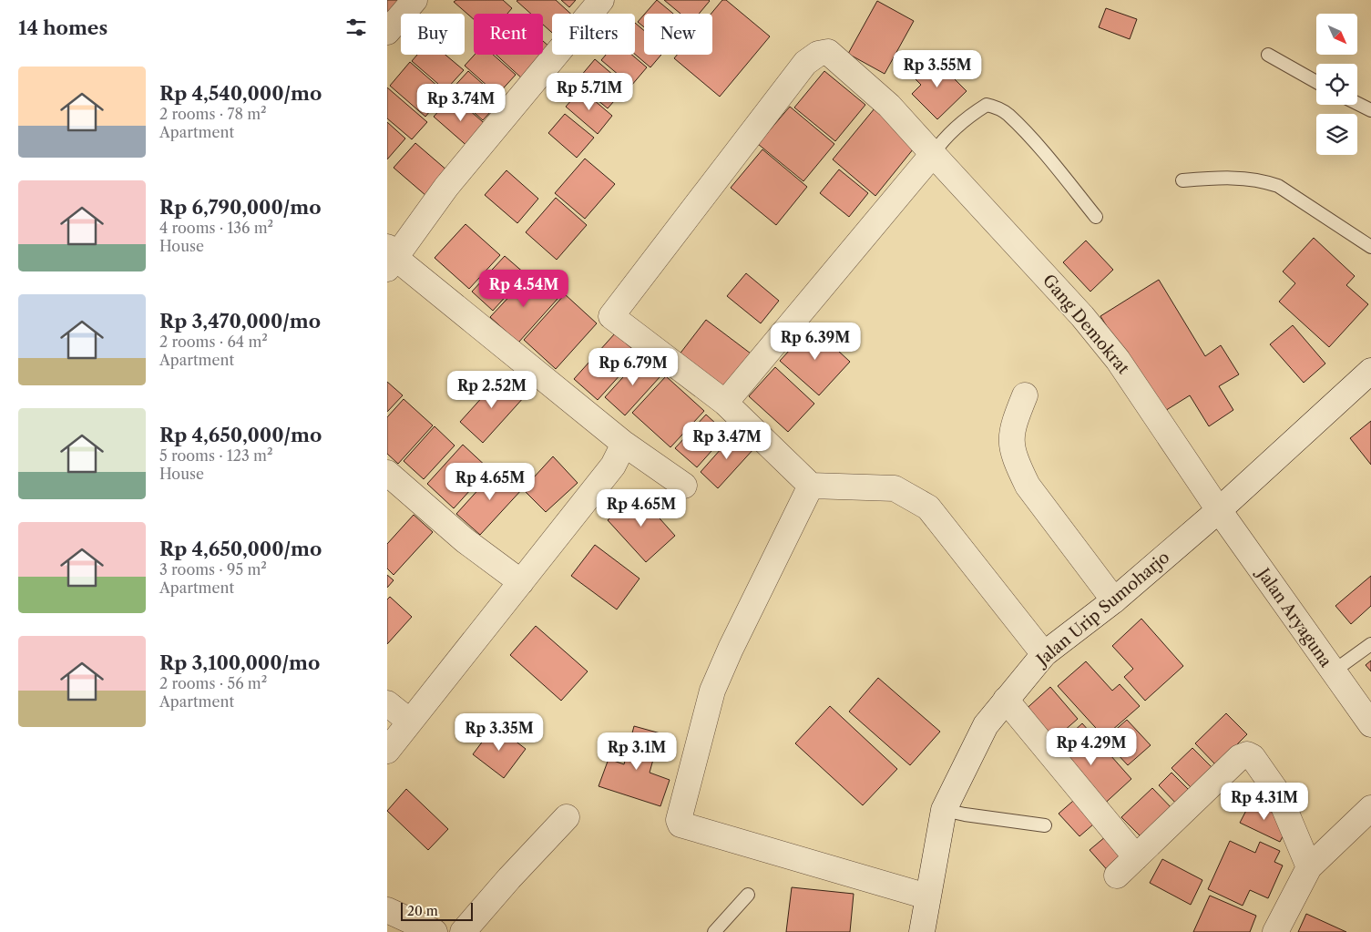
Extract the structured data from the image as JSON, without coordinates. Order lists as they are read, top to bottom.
{
  "streets": {
    "street": ["Gang Demokrat", "Jalan Urip Sumoharjo", "Jalan Aryaguna"]
  },
  "crossings": [
    ["Gang Demokrat", "Jalan Urip Sumoharjo"],
    ["Gang Demokrat", "Jalan Aryaguna"],
    ["Jalan Urip Sumoharjo", "Jalan Aryaguna"]
  ],
  "scale_bar": "20 m",
  "north": "bottom right",
  "page": {
    "heading": "14 homes",
    "chip": [
      "Buy",
      "Rent",
      "Filters",
      "New"
    ],
    "price": [
      "Rp 3.55M",
      "Rp 5.71M",
      "Rp 3.74M",
      "Rp 4.54M",
      "Rp 6.39M",
      "Rp 6.79M",
      "Rp 2.52M",
      "Rp 3.47M",
      "Rp 4.65M",
      "Rp 4.65M",
      "Rp 3.35M",
      "Rp 4.29M",
      "Rp 3.1M",
      "Rp 4.31M"
    ],
    "list": [
      {
        "name": "Rp 4,540,000/mo",
        "note": "2 rooms · 78 m² · Apartment"
      },
      {
        "name": "Rp 6,790,000/mo",
        "note": "4 rooms · 136 m² · House"
      },
      {
        "name": "Rp 3,470,000/mo",
        "note": "2 rooms · 64 m² · Apartment"
      },
      {
        "name": "Rp 4,650,000/mo",
        "note": "5 rooms · 123 m² · House"
      },
      {
        "name": "Rp 4,650,000/mo",
        "note": "3 rooms · 95 m² · Apartment"
      },
      {
        "name": "Rp 3,100,000/mo",
        "note": "2 rooms · 56 m² · Apartment"
      }
    ],
    "scale": "20 m"
  }
}
